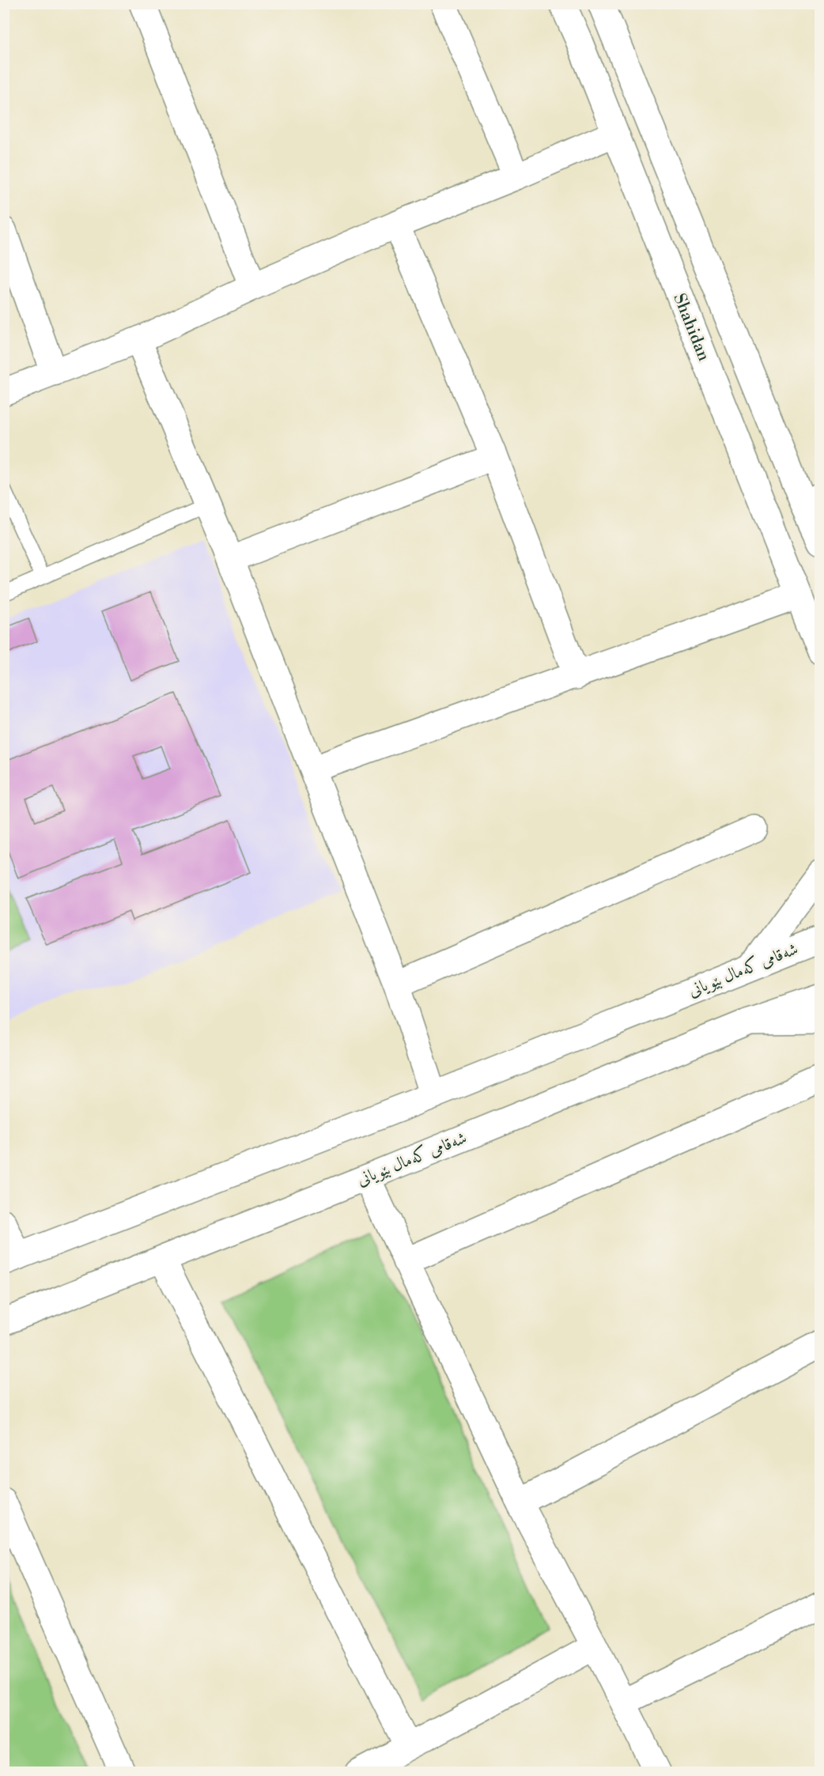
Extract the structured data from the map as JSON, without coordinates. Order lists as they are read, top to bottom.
{
  "streets": {
    "street": ["Shahidan", "شەقامی کەمال بێویانی"]
  }
}
